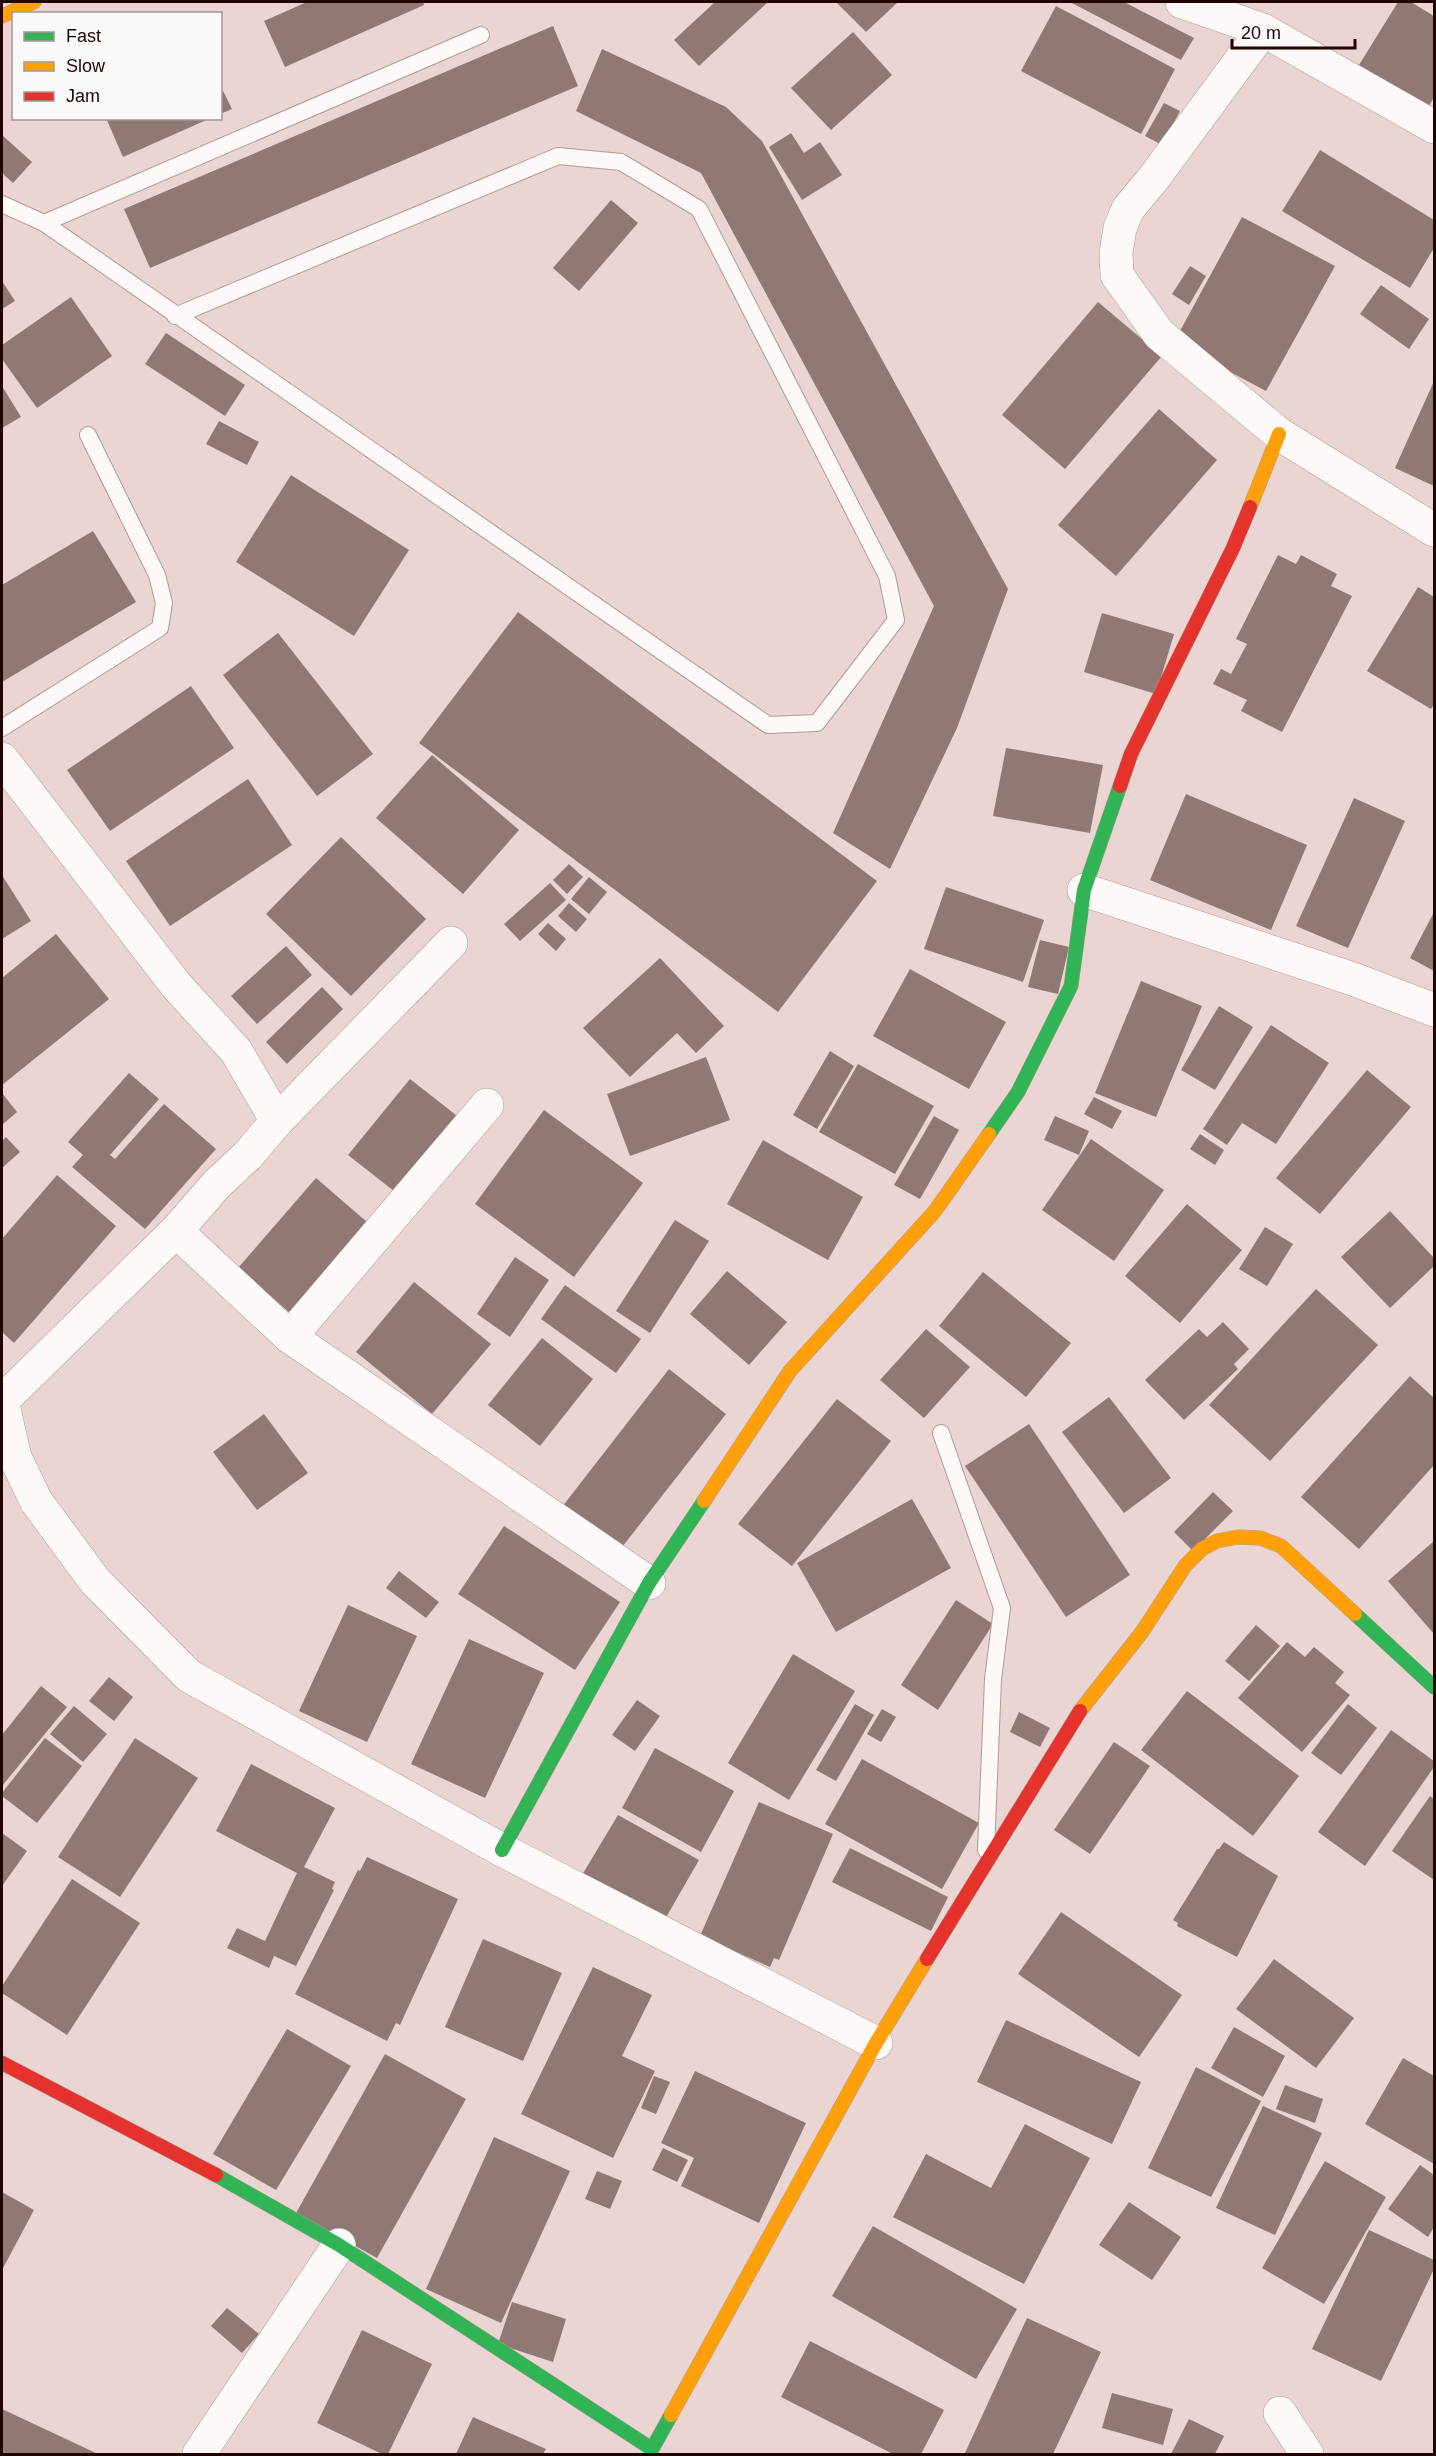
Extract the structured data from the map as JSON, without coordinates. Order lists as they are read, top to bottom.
{
  "legend": ["Fast", "Slow", "Jam"],
  "scale_bar": "20 m"
}
